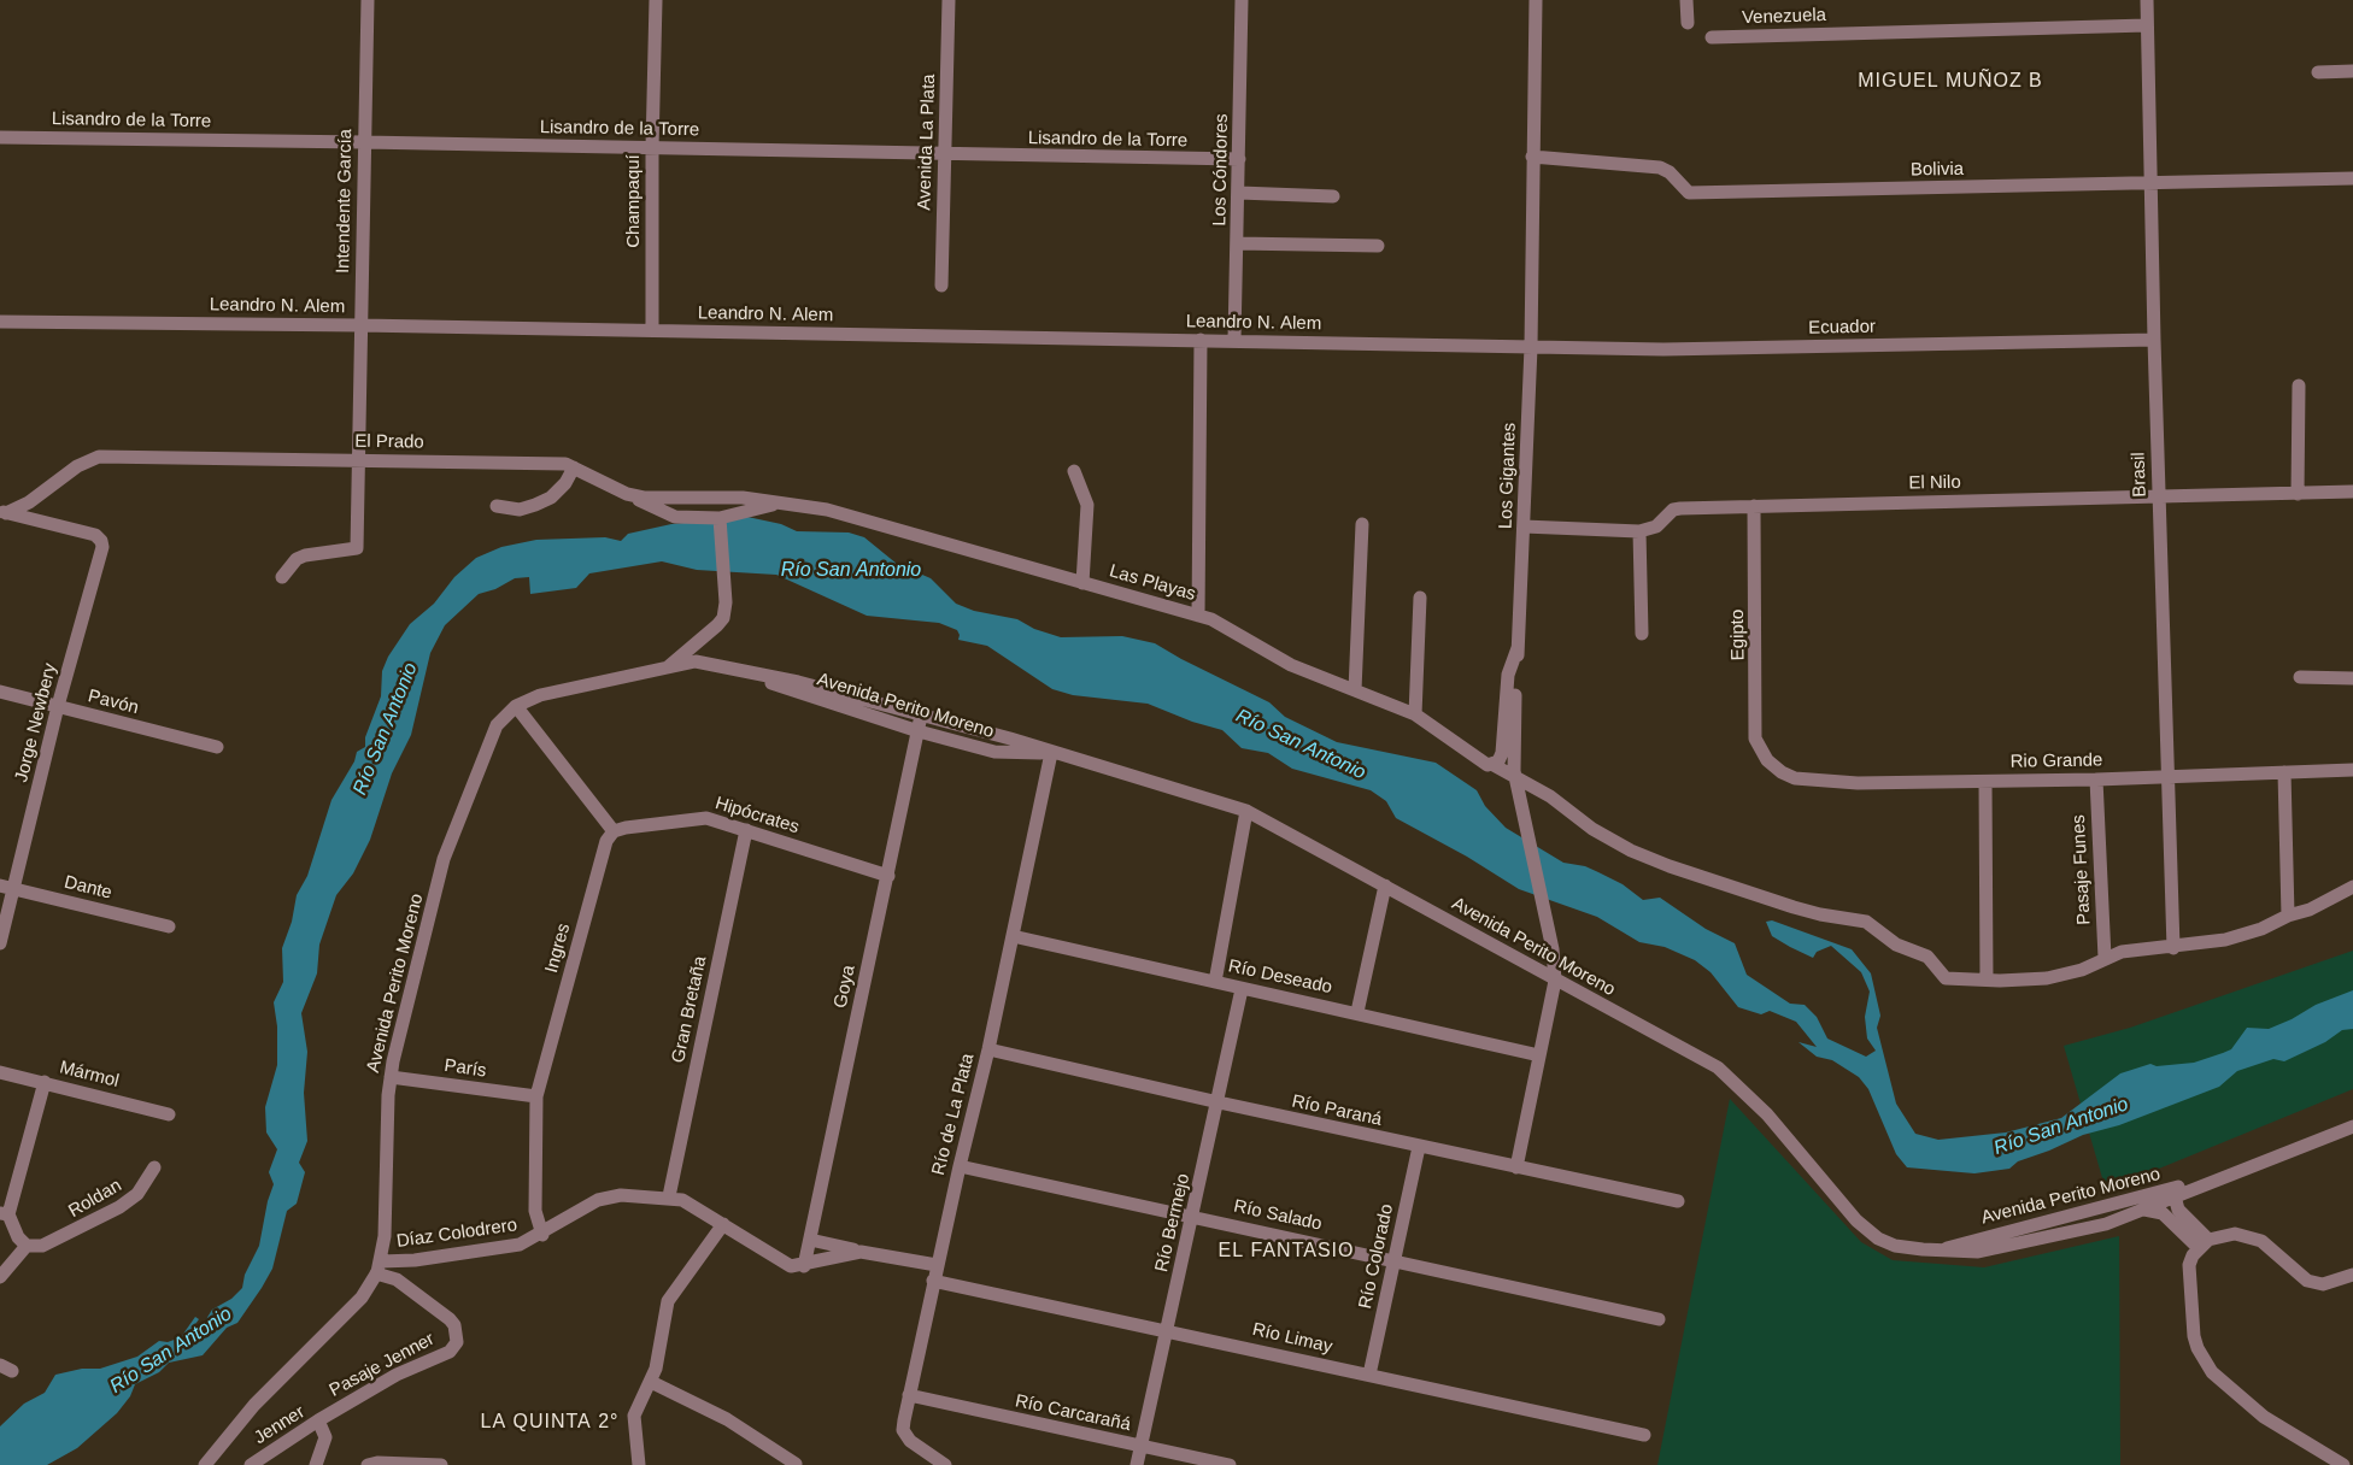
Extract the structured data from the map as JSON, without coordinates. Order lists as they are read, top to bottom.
{
  "streets": {
    "street": [
      "Venezuela",
      "Lisandro de la Torre",
      "Avenida La Plata",
      "Los Cóndores",
      "Bolivia",
      "Intendente García",
      "Champaquí",
      "Leandro N. Alem",
      "Ecuador",
      "El Prado",
      "Brasil",
      "Los Gigantes",
      "El Nilo",
      "Las Playas",
      "Egipto",
      "Pavón",
      "Avenida Perito Moreno",
      "Jorge Newbery",
      "Rio Grande",
      "Hipócrates",
      "Pasaje Funes",
      "Dante",
      "Ingres",
      "Río Deseado",
      "Goya",
      "Gran Bretaña",
      "París",
      "Mármol",
      "Río Paraná",
      "Río de La Plata",
      "Roldan",
      "Río Salado",
      "Río Bermejo",
      "Díaz Colodrero",
      "Río Colorado",
      "Río Limay",
      "Pasaje Jenner",
      "Río Carcarañá",
      "Jenner"
    ]
  },
  "crossings": [
    ["Venezuela", "Brasil"],
    ["Lisandro de la Torre", "Avenida La Plata"],
    ["Lisandro de la Torre", "Los Cóndores"],
    ["Lisandro de la Torre", "Intendente García"],
    ["Lisandro de la Torre", "Champaquí"],
    ["Los Cóndores", "Leandro N. Alem"],
    ["Bolivia", "Brasil"],
    ["Bolivia", "Los Gigantes"],
    ["Intendente García", "Leandro N. Alem"],
    ["Intendente García", "El Prado"],
    ["Champaquí", "Leandro N. Alem"],
    ["Leandro N. Alem", "Ecuador"],
    ["Leandro N. Alem", "Los Gigantes"],
    ["Ecuador", "Brasil"],
    ["Ecuador", "Los Gigantes"],
    ["El Prado", "Las Playas"],
    ["El Prado", "Jorge Newbery"],
    ["Brasil", "El Nilo"],
    ["Brasil", "Las Playas"],
    ["Brasil", "Rio Grande"],
    ["Los Gigantes", "Avenida Perito Moreno"],
    ["El Nilo", "Egipto"],
    ["Las Playas", "Pasaje Funes"],
    ["Egipto", "Rio Grande"],
    ["Pavón", "Jorge Newbery"],
    ["Avenida Perito Moreno", "Goya"],
    ["Avenida Perito Moreno", "París"],
    ["Avenida Perito Moreno", "Río de La Plata"],
    ["Avenida Perito Moreno", "Díaz Colodrero"],
    ["Avenida Perito Moreno", "Pasaje Jenner"],
    ["Jorge Newbery", "Dante"],
    ["Rio Grande", "Pasaje Funes"],
    ["Hipócrates", "Ingres"],
    ["Hipócrates", "Goya"],
    ["Hipócrates", "Gran Bretaña"],
    ["Ingres", "París"],
    ["Ingres", "Díaz Colodrero"],
    ["Río Deseado", "Río de La Plata"],
    ["Río Deseado", "Río Bermejo"],
    ["Goya", "Díaz Colodrero"],
    ["Gran Bretaña", "Díaz Colodrero"],
    ["Río Paraná", "Río de La Plata"],
    ["Río Paraná", "Río Bermejo"],
    ["Río Paraná", "Río Colorado"],
    ["Río de La Plata", "Río Salado"],
    ["Río de La Plata", "Río Limay"],
    ["Río de La Plata", "Río Carcarañá"],
    ["Río Salado", "Río Bermejo"],
    ["Río Salado", "Río Colorado"],
    ["Río Bermejo", "Río Limay"],
    ["Río Bermejo", "Río Carcarañá"],
    ["Díaz Colodrero", "Pasaje Jenner"],
    ["Río Colorado", "Río Limay"],
    ["Pasaje Jenner", "Jenner"]
  ],
  "districts": ["MIGUEL MUÑOZ B", "EL FANTASIO", "LA QUINTA 2°"],
  "water": ["Río San Antonio"]
}
